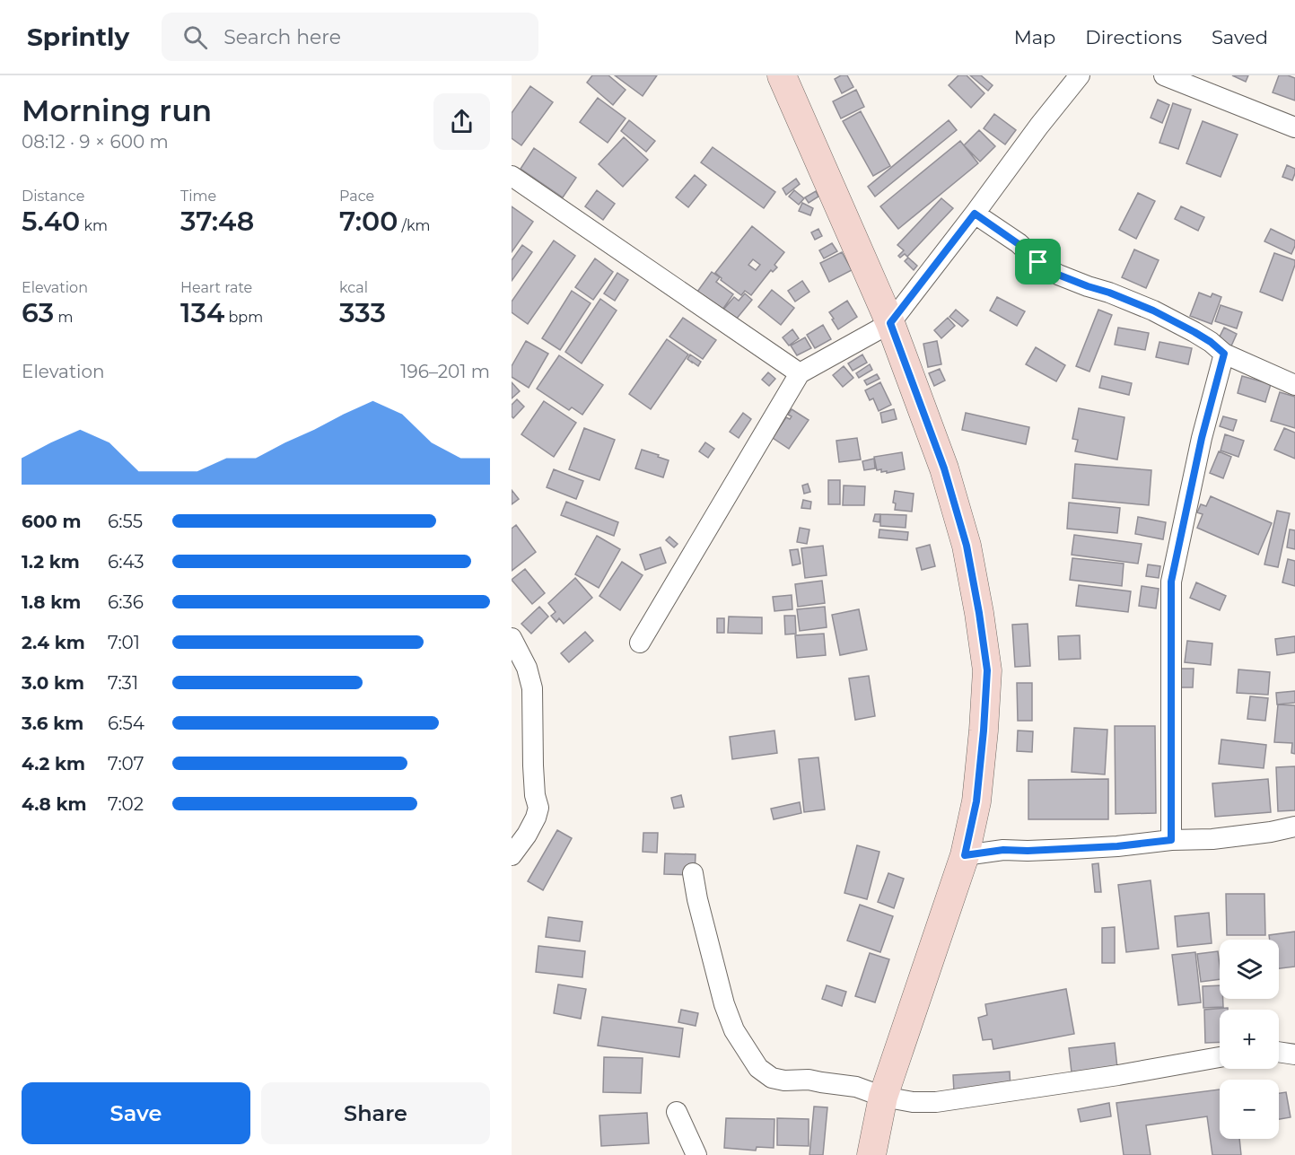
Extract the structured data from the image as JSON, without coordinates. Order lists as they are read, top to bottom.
{
  "page": {
    "header": "Sprintly",
    "search": "Search here",
    "nav": ["Map", "Directions", "Saved"],
    "heading": ["Morning run", "08:12 · 9 × 600 m"],
    "stats": [
      ["Distance", "5.40 km"],
      ["Time", "37:48"],
      ["Pace", "7:00 /km"],
      ["Elevation", "63 m"],
      ["Heart rate", "134 bpm"],
      ["kcal", "333"]
    ],
    "chart": ["Elevation", "196–201 m"],
    "list": [
      {
        "name": "600 m",
        "note": "6:55"
      },
      {
        "name": "1.2 km",
        "note": "6:43"
      },
      {
        "name": "1.8 km",
        "note": "6:36"
      },
      {
        "name": "2.4 km",
        "note": "7:01"
      },
      {
        "name": "3.0 km",
        "note": "7:31"
      },
      {
        "name": "3.6 km",
        "note": "6:54"
      },
      {
        "name": "4.2 km",
        "note": "7:07"
      },
      {
        "name": "4.8 km",
        "note": "7:02"
      }
    ],
    "map_buttons": ["+", "−"],
    "buttons": ["Save", "Share"]
  }
}
